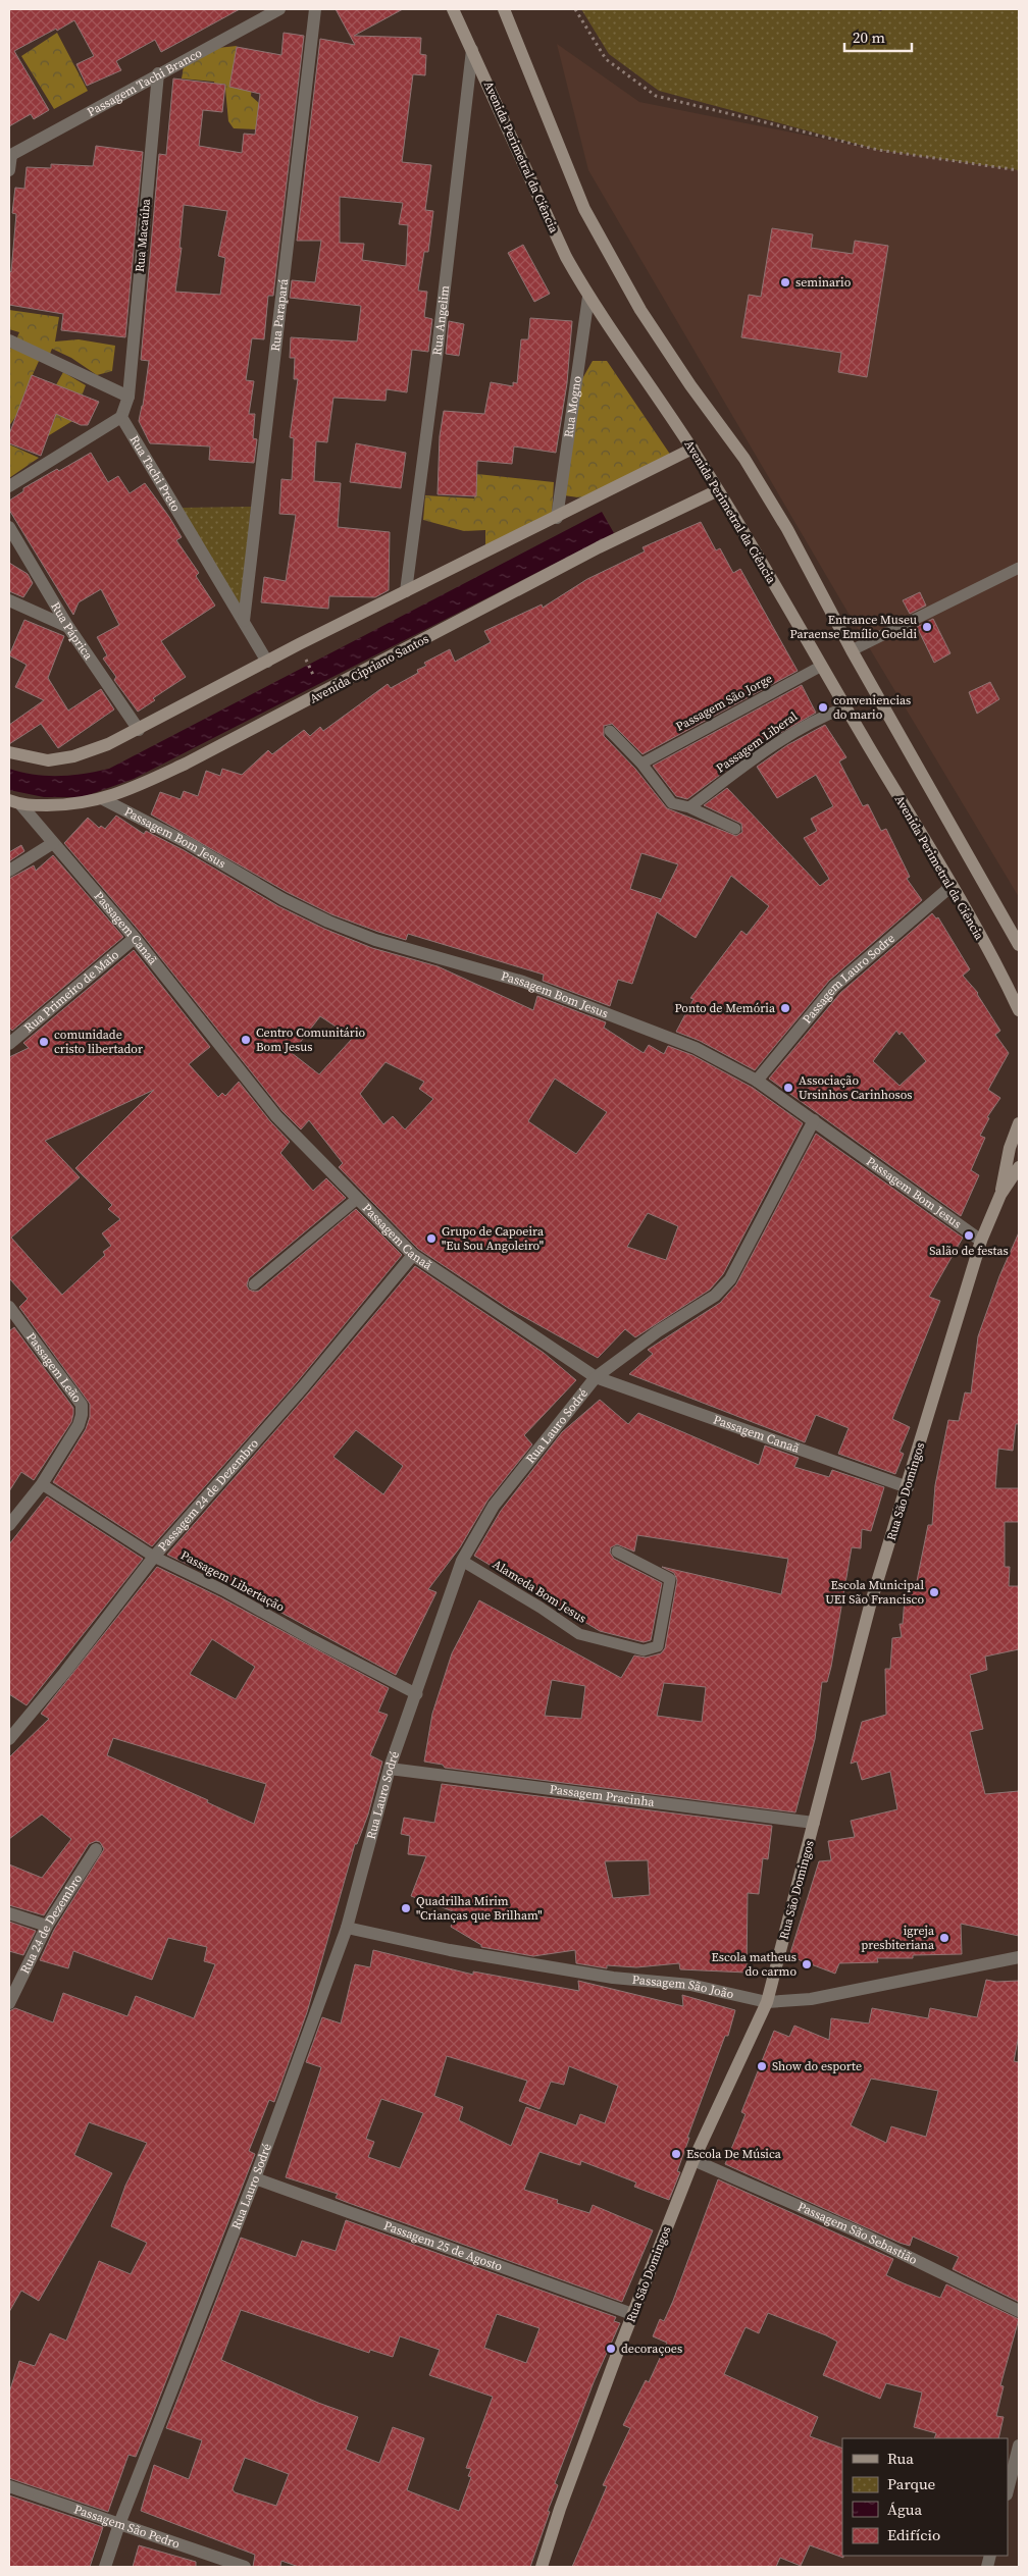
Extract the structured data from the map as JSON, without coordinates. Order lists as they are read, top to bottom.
{
  "streets": {
    "street": [
      "Passagem Tachi Branco",
      "Avenida Perimetral da Ciência",
      "Rua Macaúba",
      "Rua Parapará",
      "Rua Angelim",
      "Rua Mogno",
      "Rua Tachi Preto",
      "Rua Páprica",
      "Avenida Cipriano Santos",
      "Passagem Bom Jesus",
      "Passagem Canaã",
      "Passagem Lauro Sodre",
      "Rua Primeiro de Maio",
      "Passagem Leão",
      "Rua Lauro Sodré",
      "Rua São Domingos",
      "Passagem 24 de Dezembro",
      "Passagem Pracinha",
      "Rua 24 de Dezembro",
      "Passagem São João",
      "Passagem São Sebastião",
      "Passagem 25 de Agosto",
      "Passagem São Pedro"
    ],
    "lane": [
      "Passagem São Jorge",
      "Passagem Liberal",
      "Passagem Libertação",
      "Alameda Bom Jesus"
    ]
  },
  "crossings": [
    ["Passagem Tachi Branco", "Rua Macaúba"],
    ["Avenida Perimetral da Ciência", "Rua Angelim"],
    ["Avenida Perimetral da Ciência", "Rua Mogno"],
    ["Avenida Perimetral da Ciência", "Avenida Cipriano Santos"],
    ["Avenida Perimetral da Ciência", "Passagem São Jorge"],
    ["Avenida Perimetral da Ciência", "Passagem Liberal"],
    ["Avenida Perimetral da Ciência", "Passagem Lauro Sodre"],
    ["Rua Parapará", "Rua Tachi Preto"],
    ["Avenida Cipriano Santos", "Passagem Bom Jesus"],
    ["Avenida Cipriano Santos", "Passagem Canaã"],
    ["Passagem Bom Jesus", "Passagem Lauro Sodre"],
    ["Passagem Bom Jesus", "Rua Lauro Sodré"],
    ["Passagem Bom Jesus", "Rua São Domingos"],
    ["Passagem Canaã", "Rua Primeiro de Maio"],
    ["Passagem Canaã", "Rua Lauro Sodré"],
    ["Passagem Canaã", "Rua São Domingos"],
    ["Passagem Canaã", "Passagem 24 de Dezembro"],
    ["Passagem Leão", "Passagem Libertação"],
    ["Rua Lauro Sodré", "Passagem Libertação"],
    ["Rua Lauro Sodré", "Alameda Bom Jesus"],
    ["Rua Lauro Sodré", "Passagem Pracinha"],
    ["Rua Lauro Sodré", "Passagem São João"],
    ["Rua Lauro Sodré", "Passagem 25 de Agosto"],
    ["Rua Lauro Sodré", "Passagem São Pedro"],
    ["Rua São Domingos", "Passagem Pracinha"],
    ["Rua São Domingos", "Passagem São João"],
    ["Rua São Domingos", "Passagem São Sebastião"],
    ["Rua São Domingos", "Passagem 25 de Agosto"],
    ["Passagem 24 de Dezembro", "Passagem Libertação"]
  ],
  "places": [
    "seminario",
    "Entrance Museu Paraense Emílio Goeldi",
    "conveniencias do mario",
    "Ponto de Memória",
    "Centro Comunitário Bom Jesus",
    "comunidade cristo libertador",
    "Associação Ursinhos Carinhosos",
    "Salão de festas",
    "Grupo de Capoeira \"Eu Sou Angoleiro\"",
    "Escola Municipal UEI São Francisco",
    "Quadrilha Mirim \"Crianças que Brilham\"",
    "igreja presbiteriana",
    "Escola matheus do carmo",
    "Show do esporte",
    "Escola De Música",
    "decoraçoes"
  ],
  "legend": [
    "Rua",
    "Parque",
    "Água",
    "Edifício"
  ],
  "scale_bar": "20 m"
}
